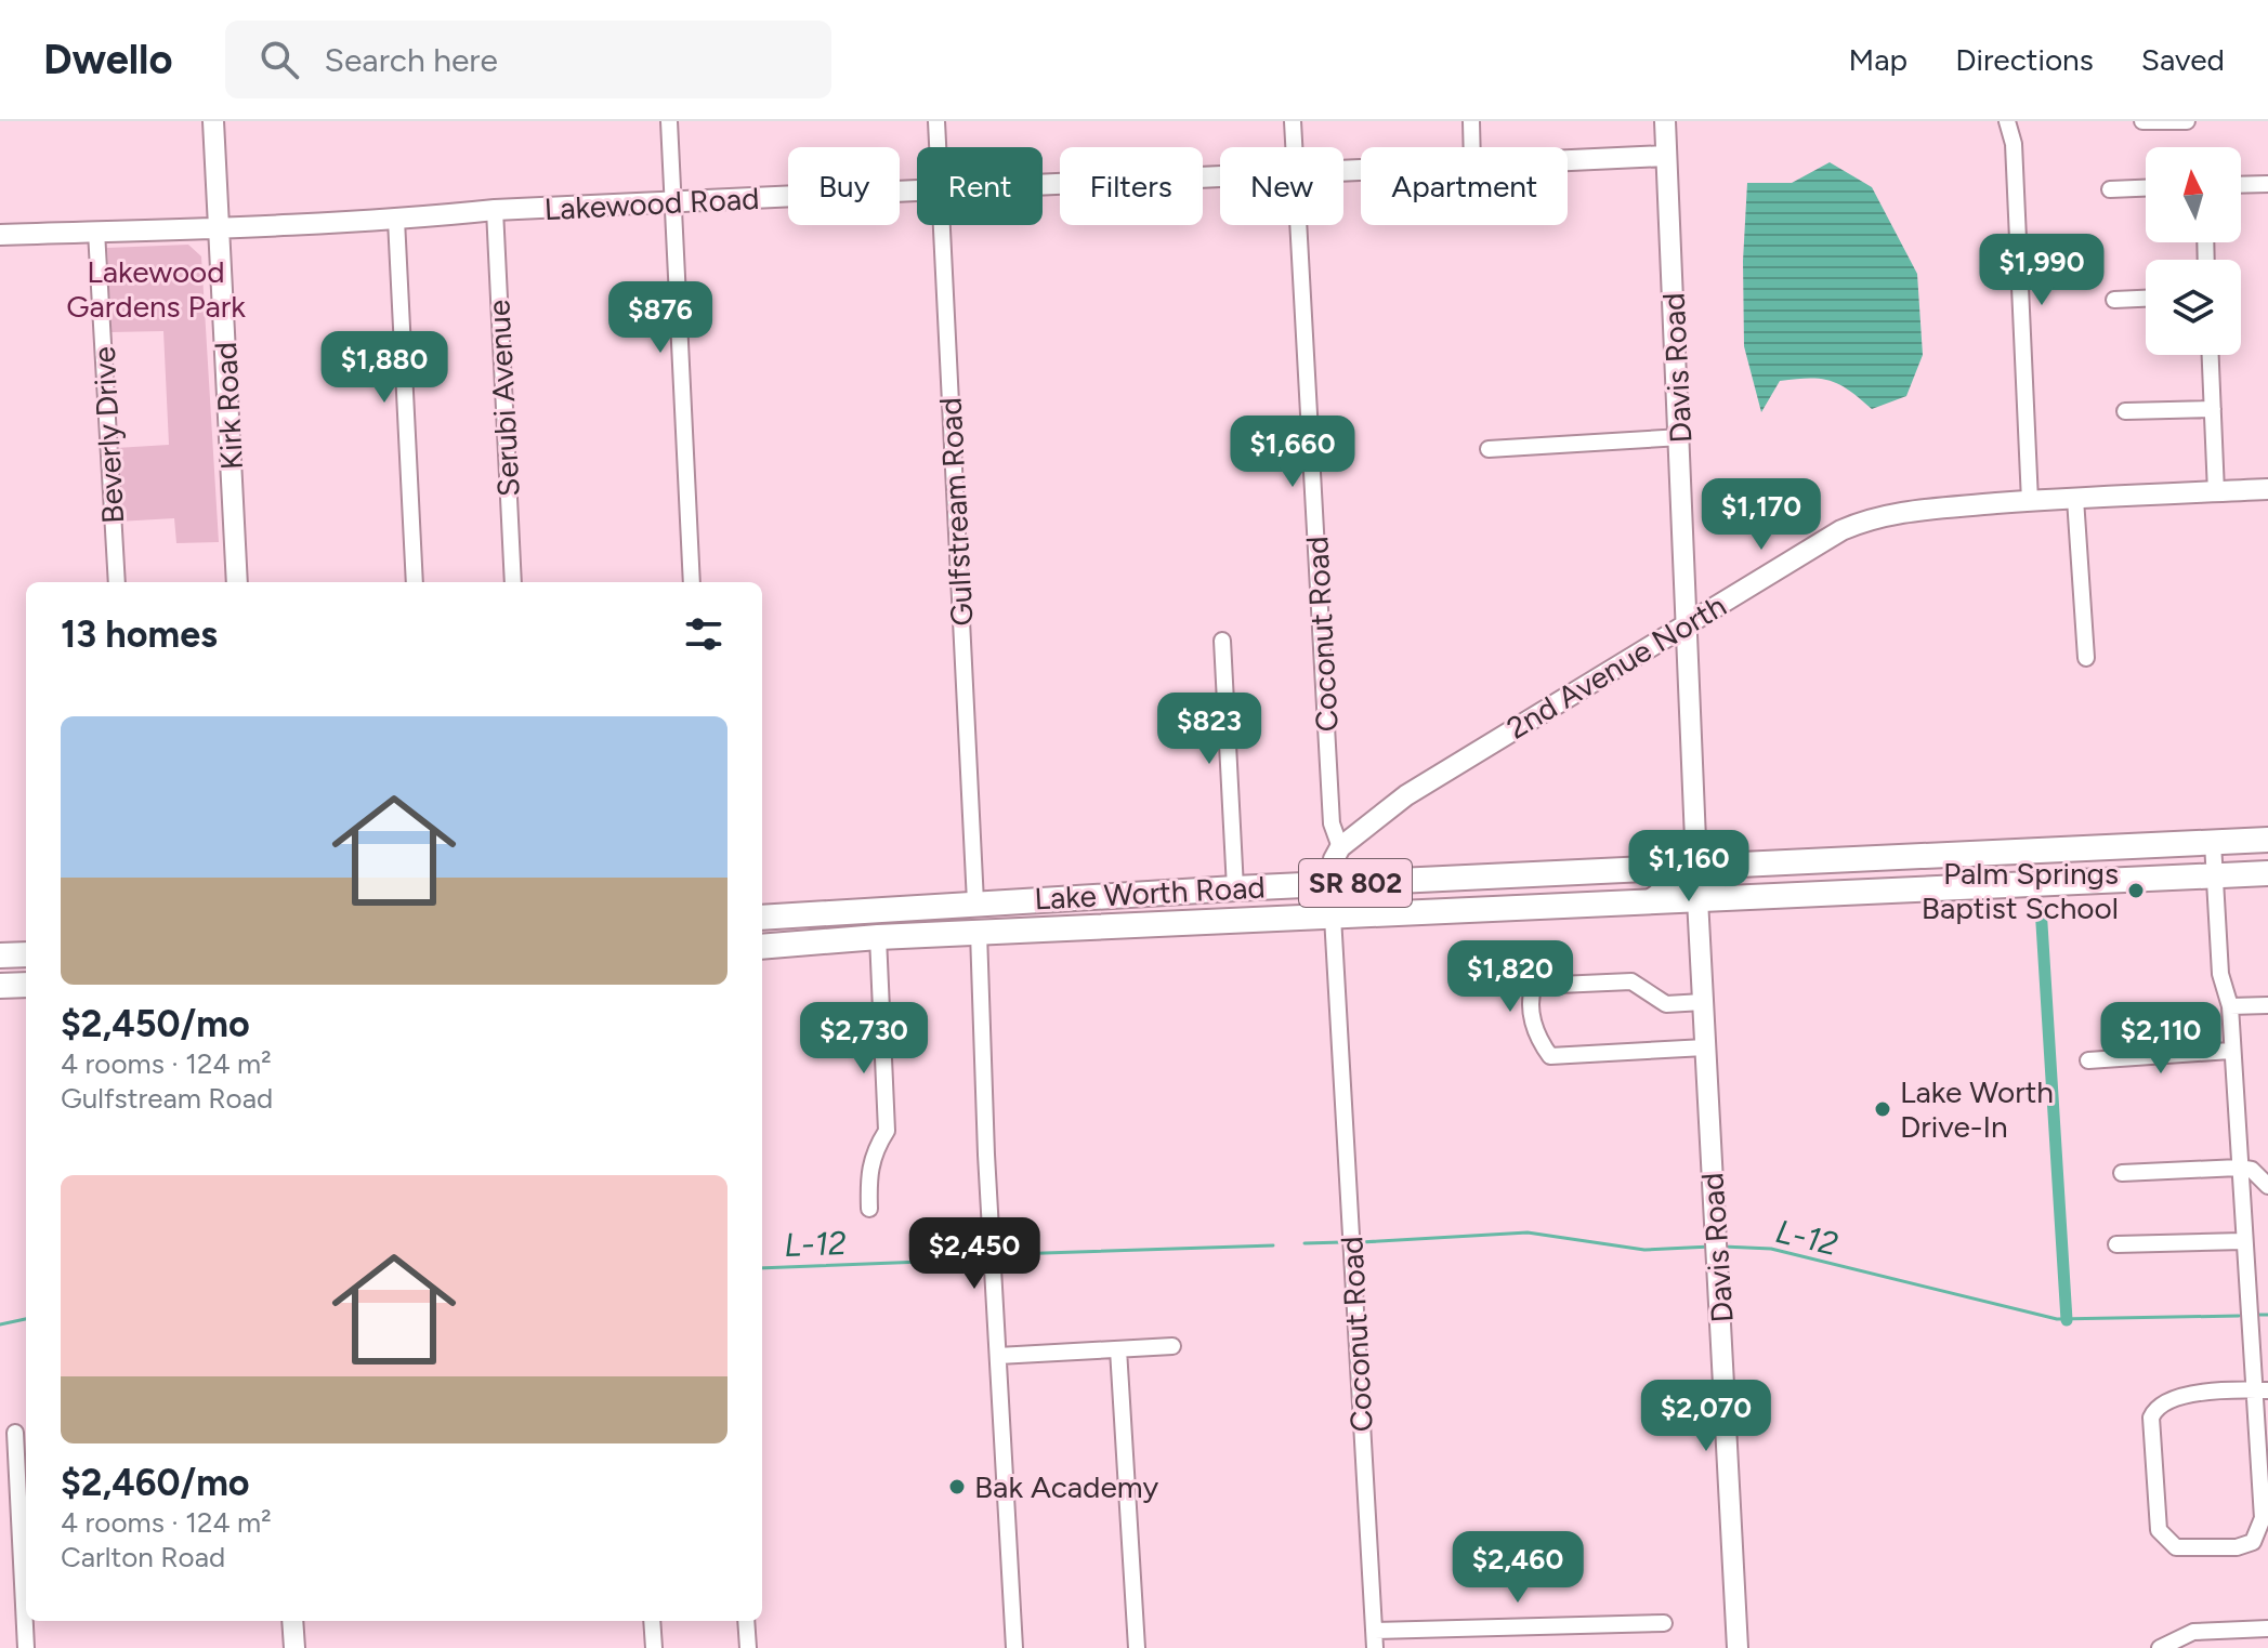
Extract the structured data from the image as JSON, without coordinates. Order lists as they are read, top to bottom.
{
  "streets": {
    "main road": ["SR 802", "Lake Worth Road"],
    "street": [
      "Lakewood Road",
      "Davis Road",
      "Serubi Avenue",
      "Kirk Road",
      "Beverly Drive",
      "Gulfstream Road",
      "Coconut Road",
      "2nd Avenue North"
    ]
  },
  "crossings": [
    ["Lakewood Road", "Davis Road"],
    ["Lakewood Road", "Serubi Avenue"],
    ["Lakewood Road", "Kirk Road"],
    ["Lakewood Road", "Beverly Drive"],
    ["Davis Road", "2nd Avenue North"],
    ["Davis Road", "Lake Worth Road"],
    ["Gulfstream Road", "Lake Worth Road"],
    ["Coconut Road", "2nd Avenue North"],
    ["Coconut Road", "Lake Worth Road"]
  ],
  "water": ["L-12"],
  "parks": ["Lakewood Gardens Park"],
  "places": ["Palm Springs Baptist School", "Lake Worth Drive-In", "Bak Academy"],
  "north": "top",
  "page": {
    "header": "Dwello",
    "search": "Search here",
    "nav": ["Map", "Directions", "Saved"],
    "chip": [
      "Buy",
      "Rent",
      "Filters",
      "New",
      "Apartment"
    ],
    "price": [
      "$1,990",
      "$876",
      "$1,880",
      "$1,660",
      "$1,170",
      "$823",
      "$1,160",
      "$1,820",
      "$2,730",
      "$2,110",
      "$2,450",
      "$2,070",
      "$2,460"
    ],
    "heading": "13 homes",
    "list": [
      {
        "name": "$2,450/mo",
        "note": "4 rooms · 124 m² · Gulfstream Road"
      },
      {
        "name": "$2,460/mo",
        "note": "4 rooms · 124 m² · Carlton Road"
      }
    ]
  }
}
